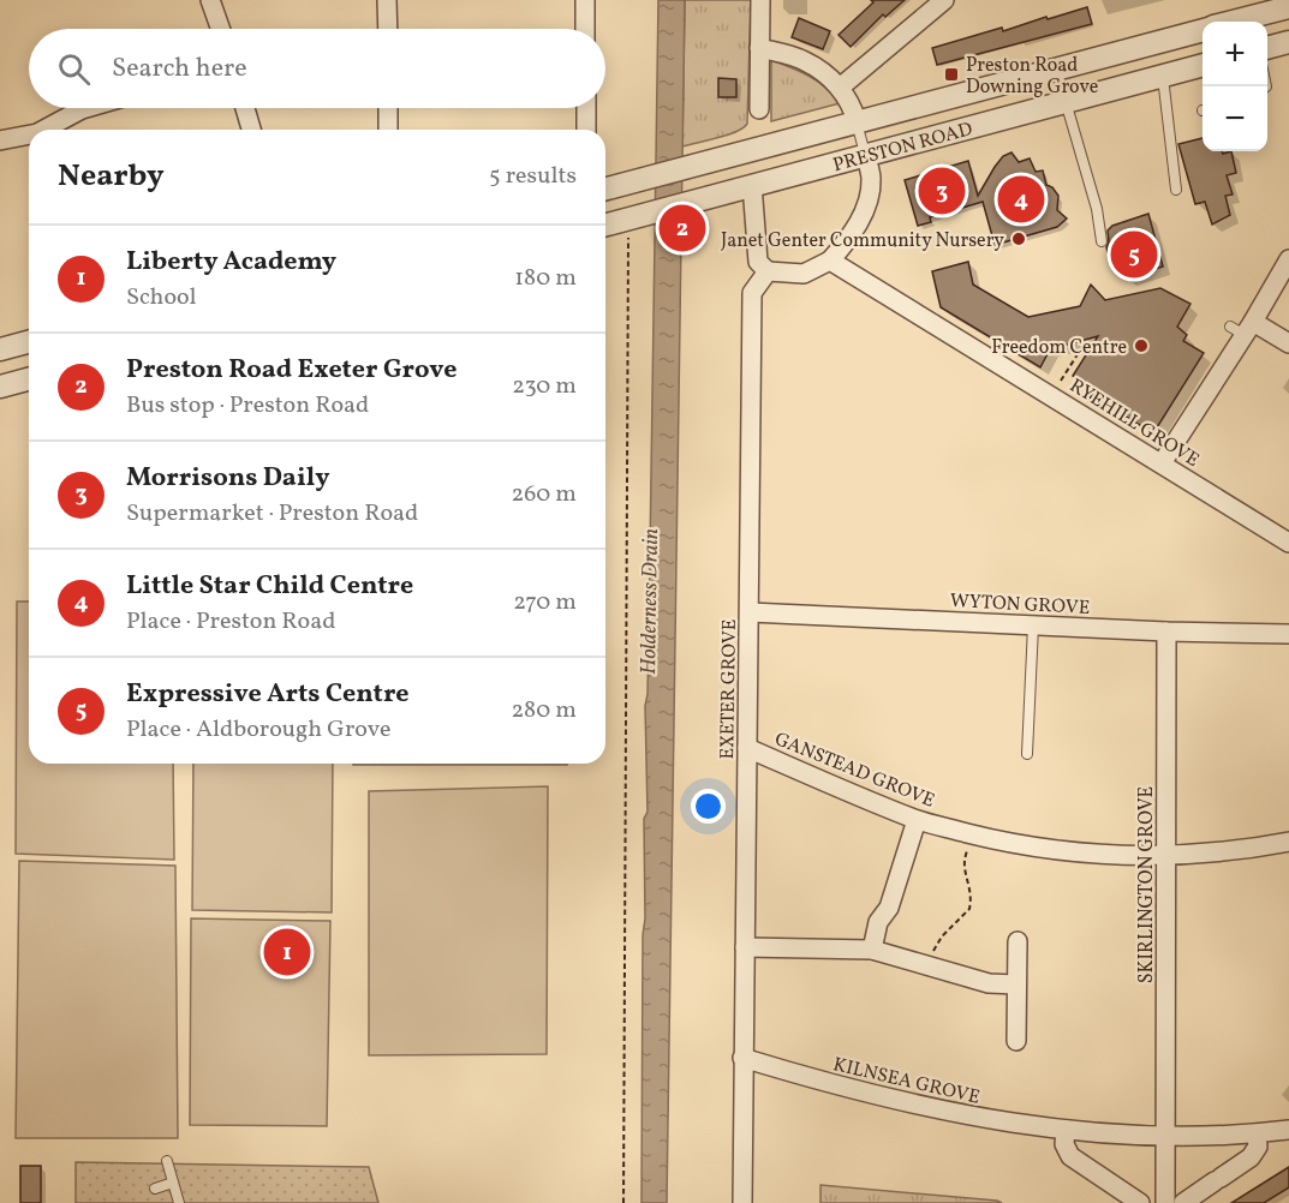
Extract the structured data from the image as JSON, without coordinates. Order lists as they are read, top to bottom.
{
  "streets": {
    "street": [
      "PRESTON ROAD",
      "RYEHILL GROVE",
      "WYTON GROVE",
      "EXETER GROVE",
      "GANSTEAD GROVE",
      "SKIRLINGTON GROVE",
      "KILNSEA GROVE"
    ]
  },
  "crossings": [
    ["WYTON GROVE", "EXETER GROVE"],
    ["WYTON GROVE", "SKIRLINGTON GROVE"],
    ["EXETER GROVE", "GANSTEAD GROVE"],
    ["EXETER GROVE", "KILNSEA GROVE"],
    ["GANSTEAD GROVE", "SKIRLINGTON GROVE"],
    ["SKIRLINGTON GROVE", "KILNSEA GROVE"]
  ],
  "water": ["Holderness Drain"],
  "places": {
    "transit": ["Preston Road Downing Grove"],
    "other": ["Janet Genter Community Nursery", "Freedom Centre"]
  },
  "page": {
    "map_buttons": ["+", "−"],
    "search": "Search here",
    "heading": ["Nearby", "5 results"],
    "pins": [
      "3",
      "4",
      "2",
      "5",
      "1"
    ],
    "list": [
      {
        "mark": "1",
        "name": "Liberty Academy",
        "note": "School",
        "value": "180 m"
      },
      {
        "mark": "2",
        "name": "Preston Road Exeter Grove",
        "note": "Bus stop · Preston Road",
        "value": "230 m"
      },
      {
        "mark": "3",
        "name": "Morrisons Daily",
        "note": "Supermarket · Preston Road",
        "value": "260 m"
      },
      {
        "mark": "4",
        "name": "Little Star Child Centre",
        "note": "Place · Preston Road",
        "value": "270 m"
      },
      {
        "mark": "5",
        "name": "Expressive Arts Centre",
        "note": "Place · Aldborough Grove",
        "value": "280 m"
      }
    ]
  }
}
